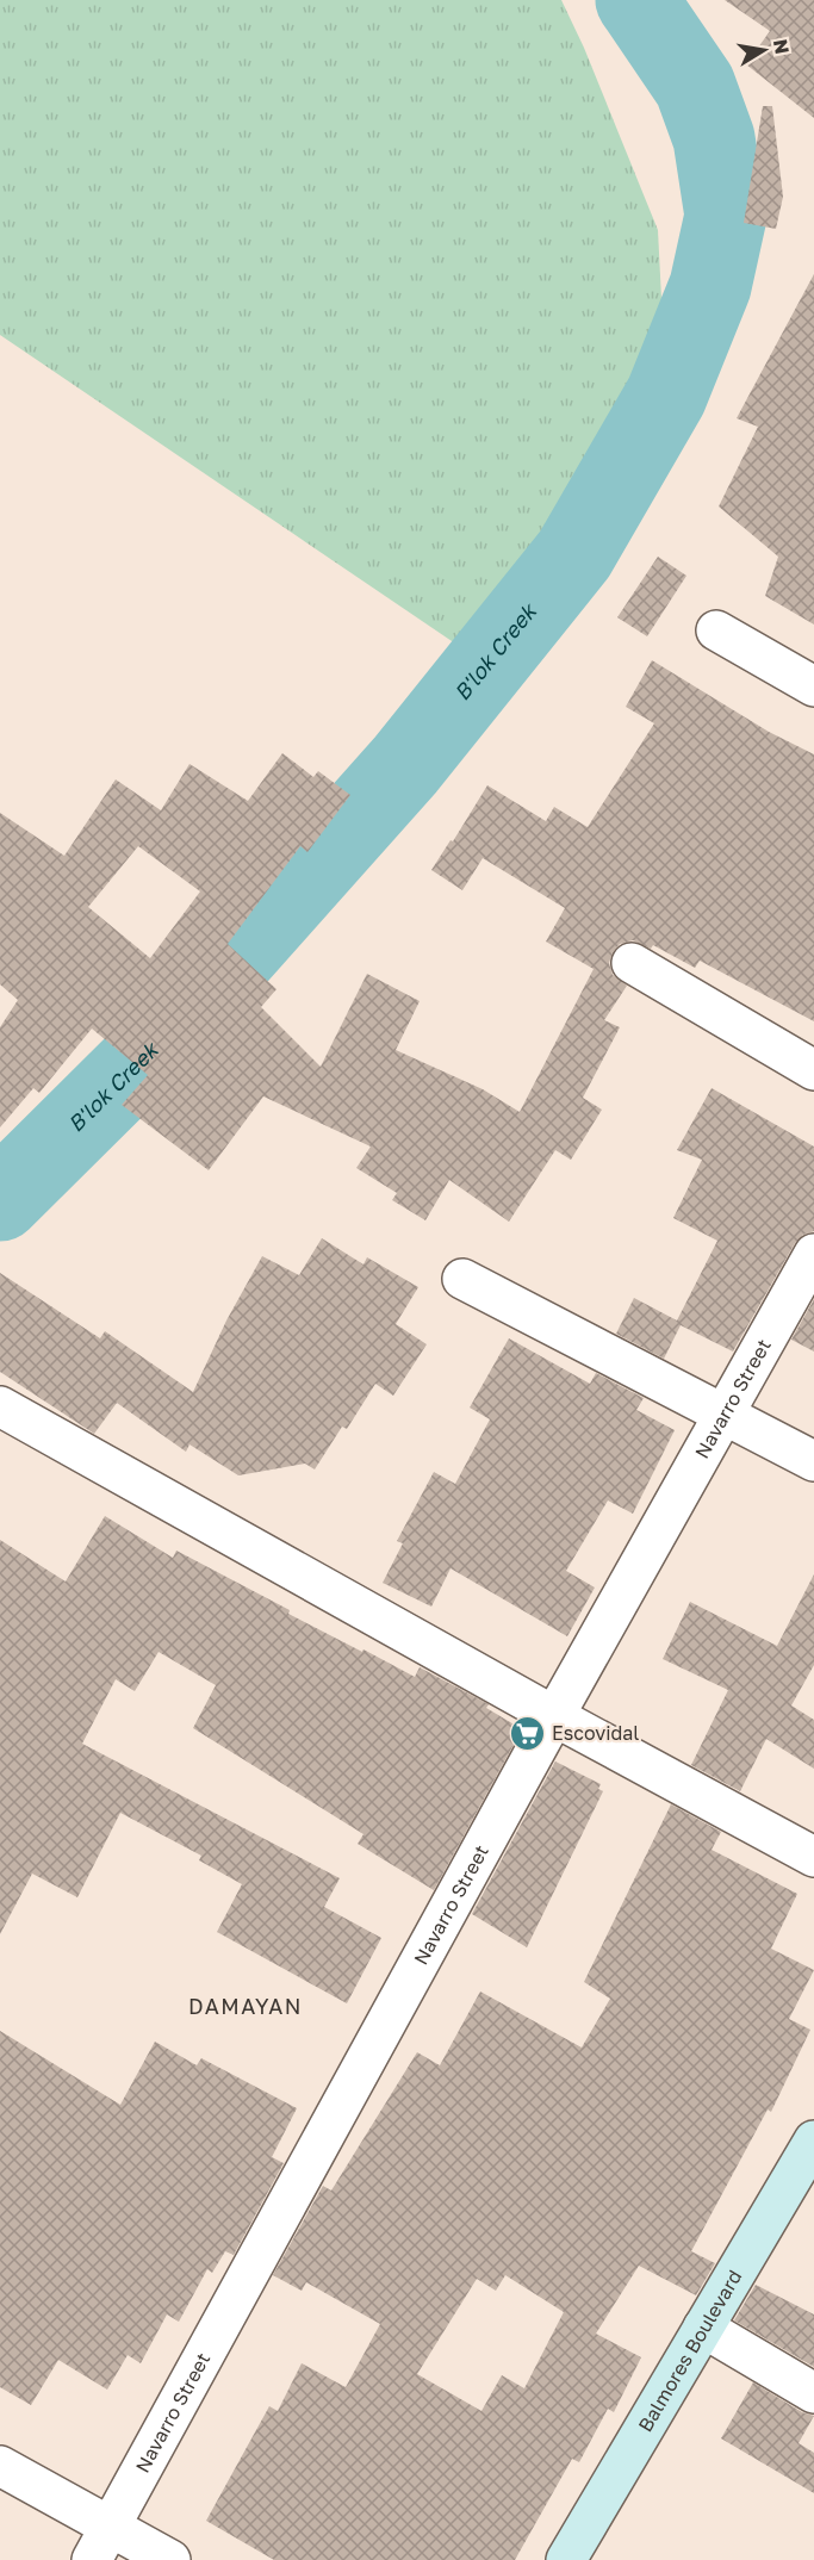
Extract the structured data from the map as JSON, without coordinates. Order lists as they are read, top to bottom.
{
  "streets": {
    "main road": ["Balmores Boulevard"],
    "street": ["Navarro Street"]
  },
  "districts": ["DAMAYAN"],
  "water": ["B'lok Creek"],
  "places": {
    "supermarket": ["Escovidal"]
  },
  "north": "right"
}
